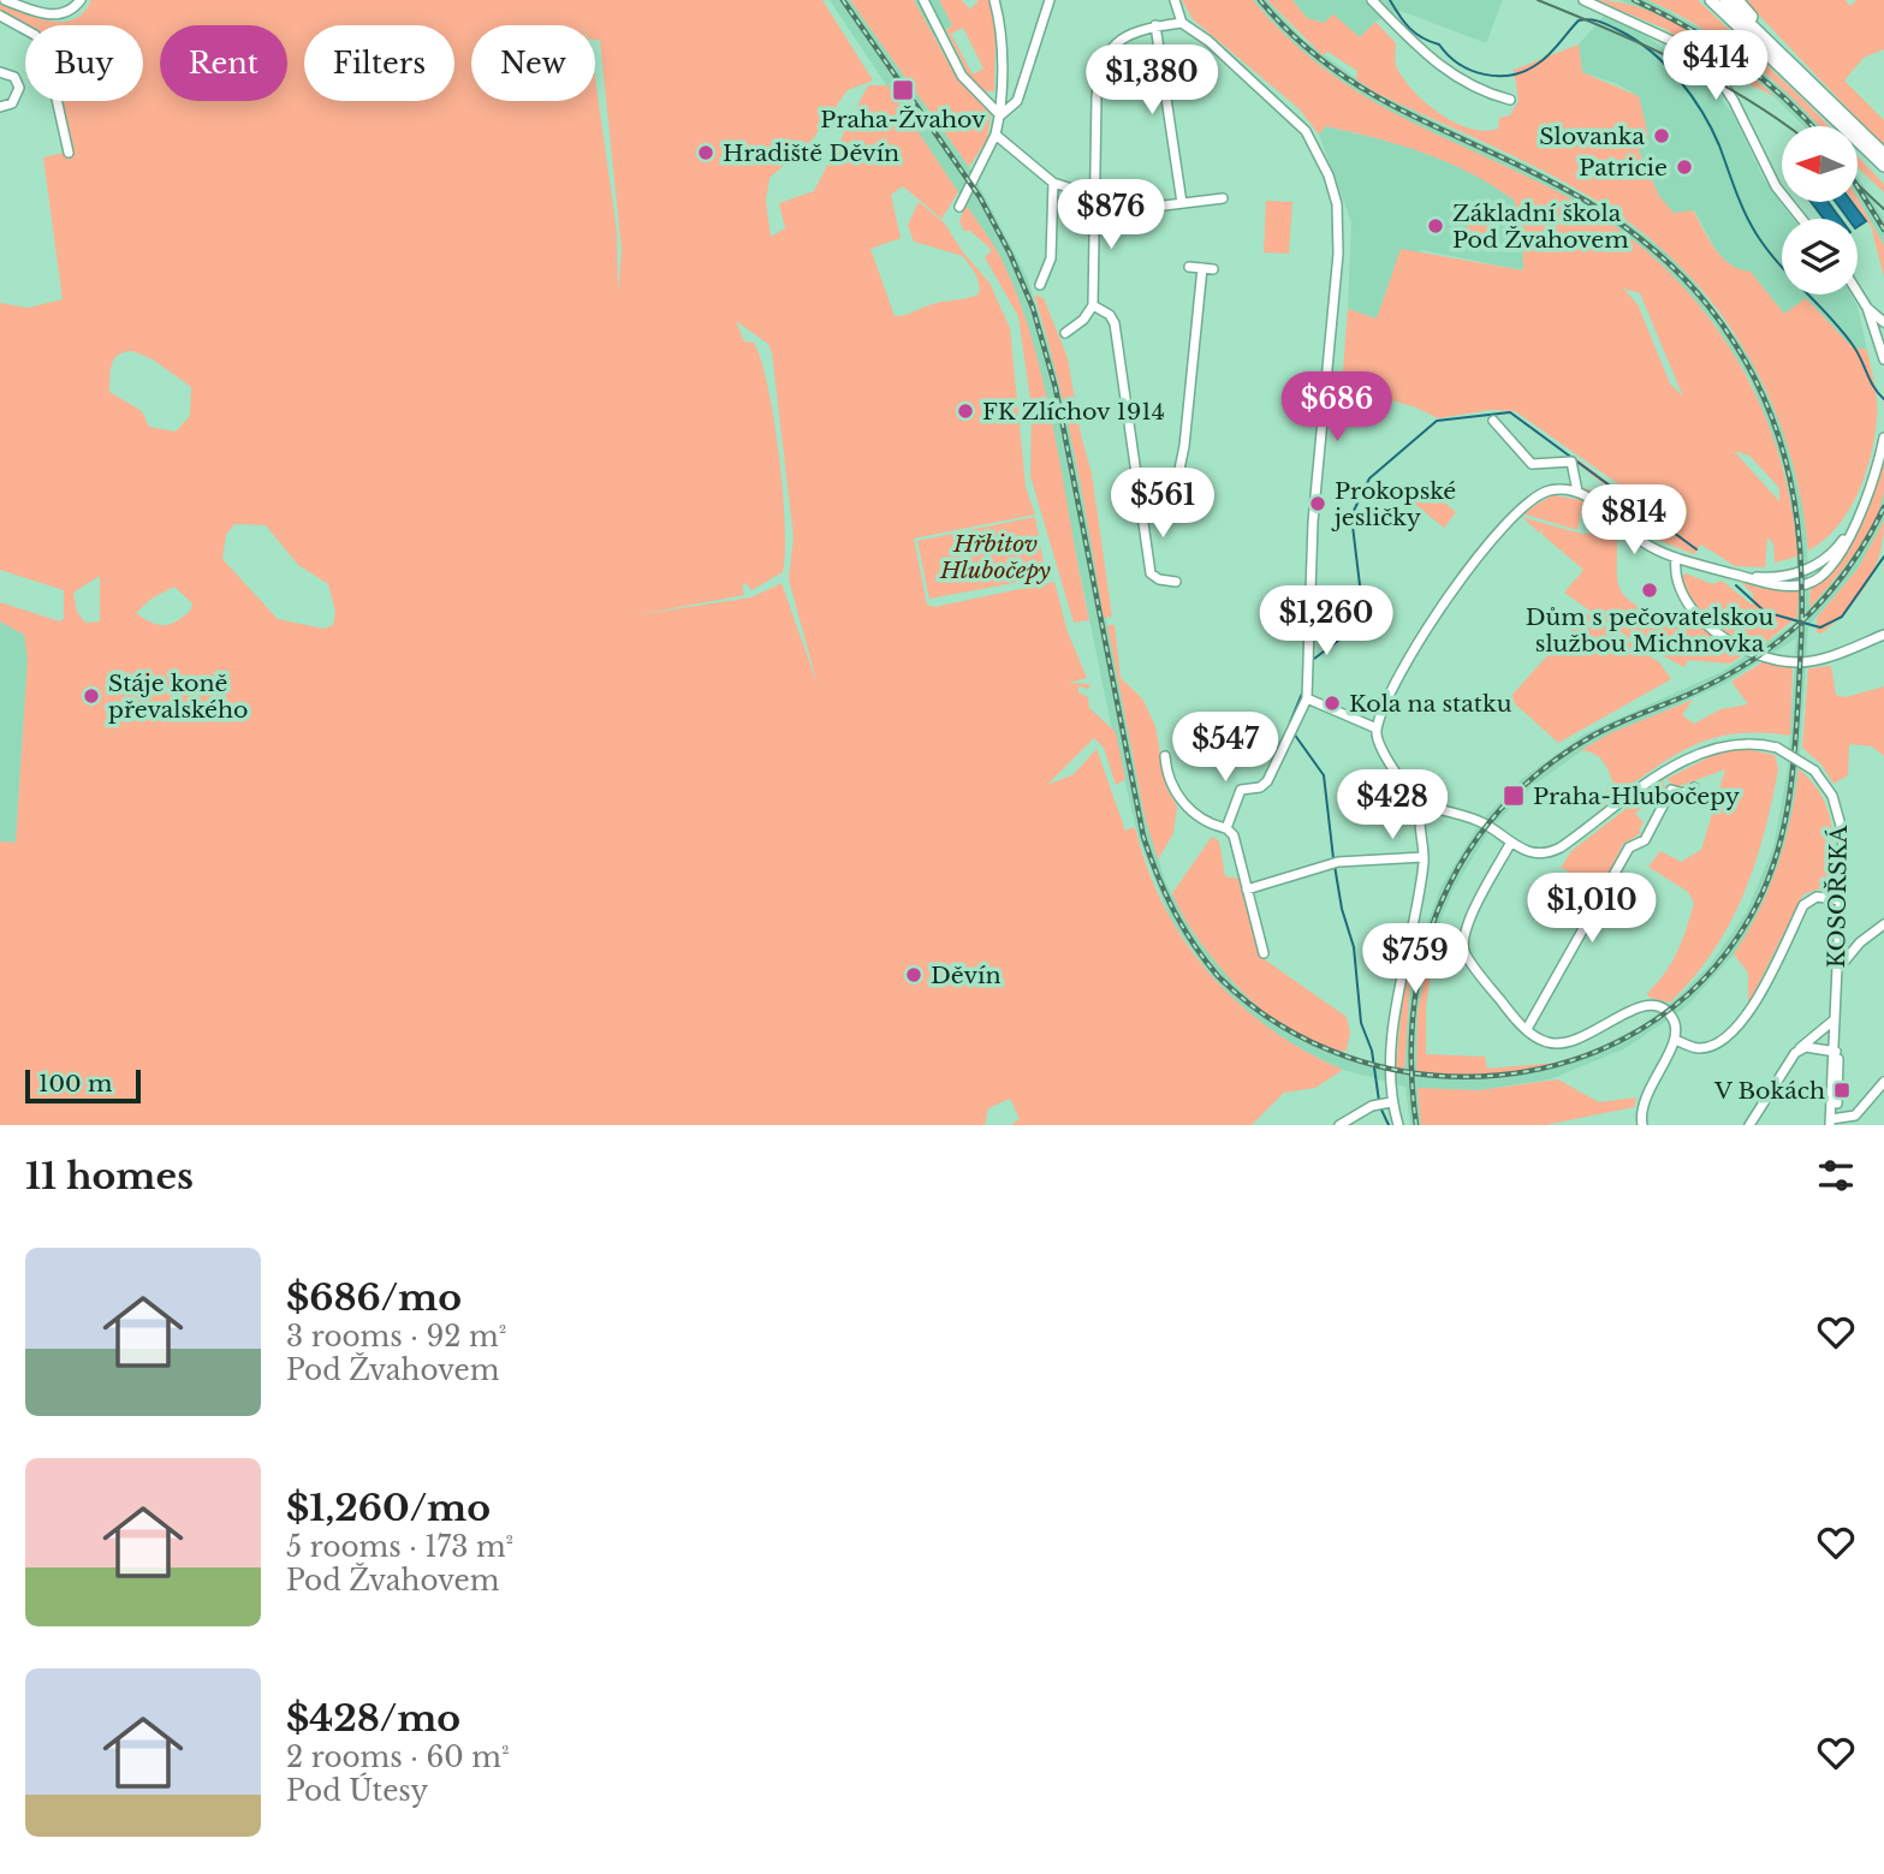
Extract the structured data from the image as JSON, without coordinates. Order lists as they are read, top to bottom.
{
  "streets": {
    "street": ["KOSOŘSKÁ"]
  },
  "parks": ["Hřbitov Hlubočepy"],
  "places": {
    "transit": ["Praha-Žvahov", "Praha-Hlubočepy", "V Bokách"],
    "other": [
      "Slovanka",
      "Hradiště Děvín",
      "Patricie",
      "Základní škola Pod Žvahovem",
      "FK Zlíchov 1914",
      "Prokopské jesličky",
      "Dům s pečovatelskou službou Michnovka",
      "Stáje koně převalského",
      "Kola na statku",
      "Děvín"
    ]
  },
  "scale_bar": "100 m",
  "north": "left",
  "page": {
    "chip": [
      "Buy",
      "Rent",
      "Filters",
      "New"
    ],
    "price": [
      "$414",
      "$1,380",
      "$876",
      "$686",
      "$561",
      "$814",
      "$1,260",
      "$547",
      "$428",
      "$1,010",
      "$759"
    ],
    "scale": "100 m",
    "heading": "11 homes",
    "list": [
      {
        "name": "$686/mo",
        "note": "3 rooms · 92 m² · Pod Žvahovem"
      },
      {
        "name": "$1,260/mo",
        "note": "5 rooms · 173 m² · Pod Žvahovem"
      },
      {
        "name": "$428/mo",
        "note": "2 rooms · 60 m² · Pod Útesy"
      }
    ]
  }
}
